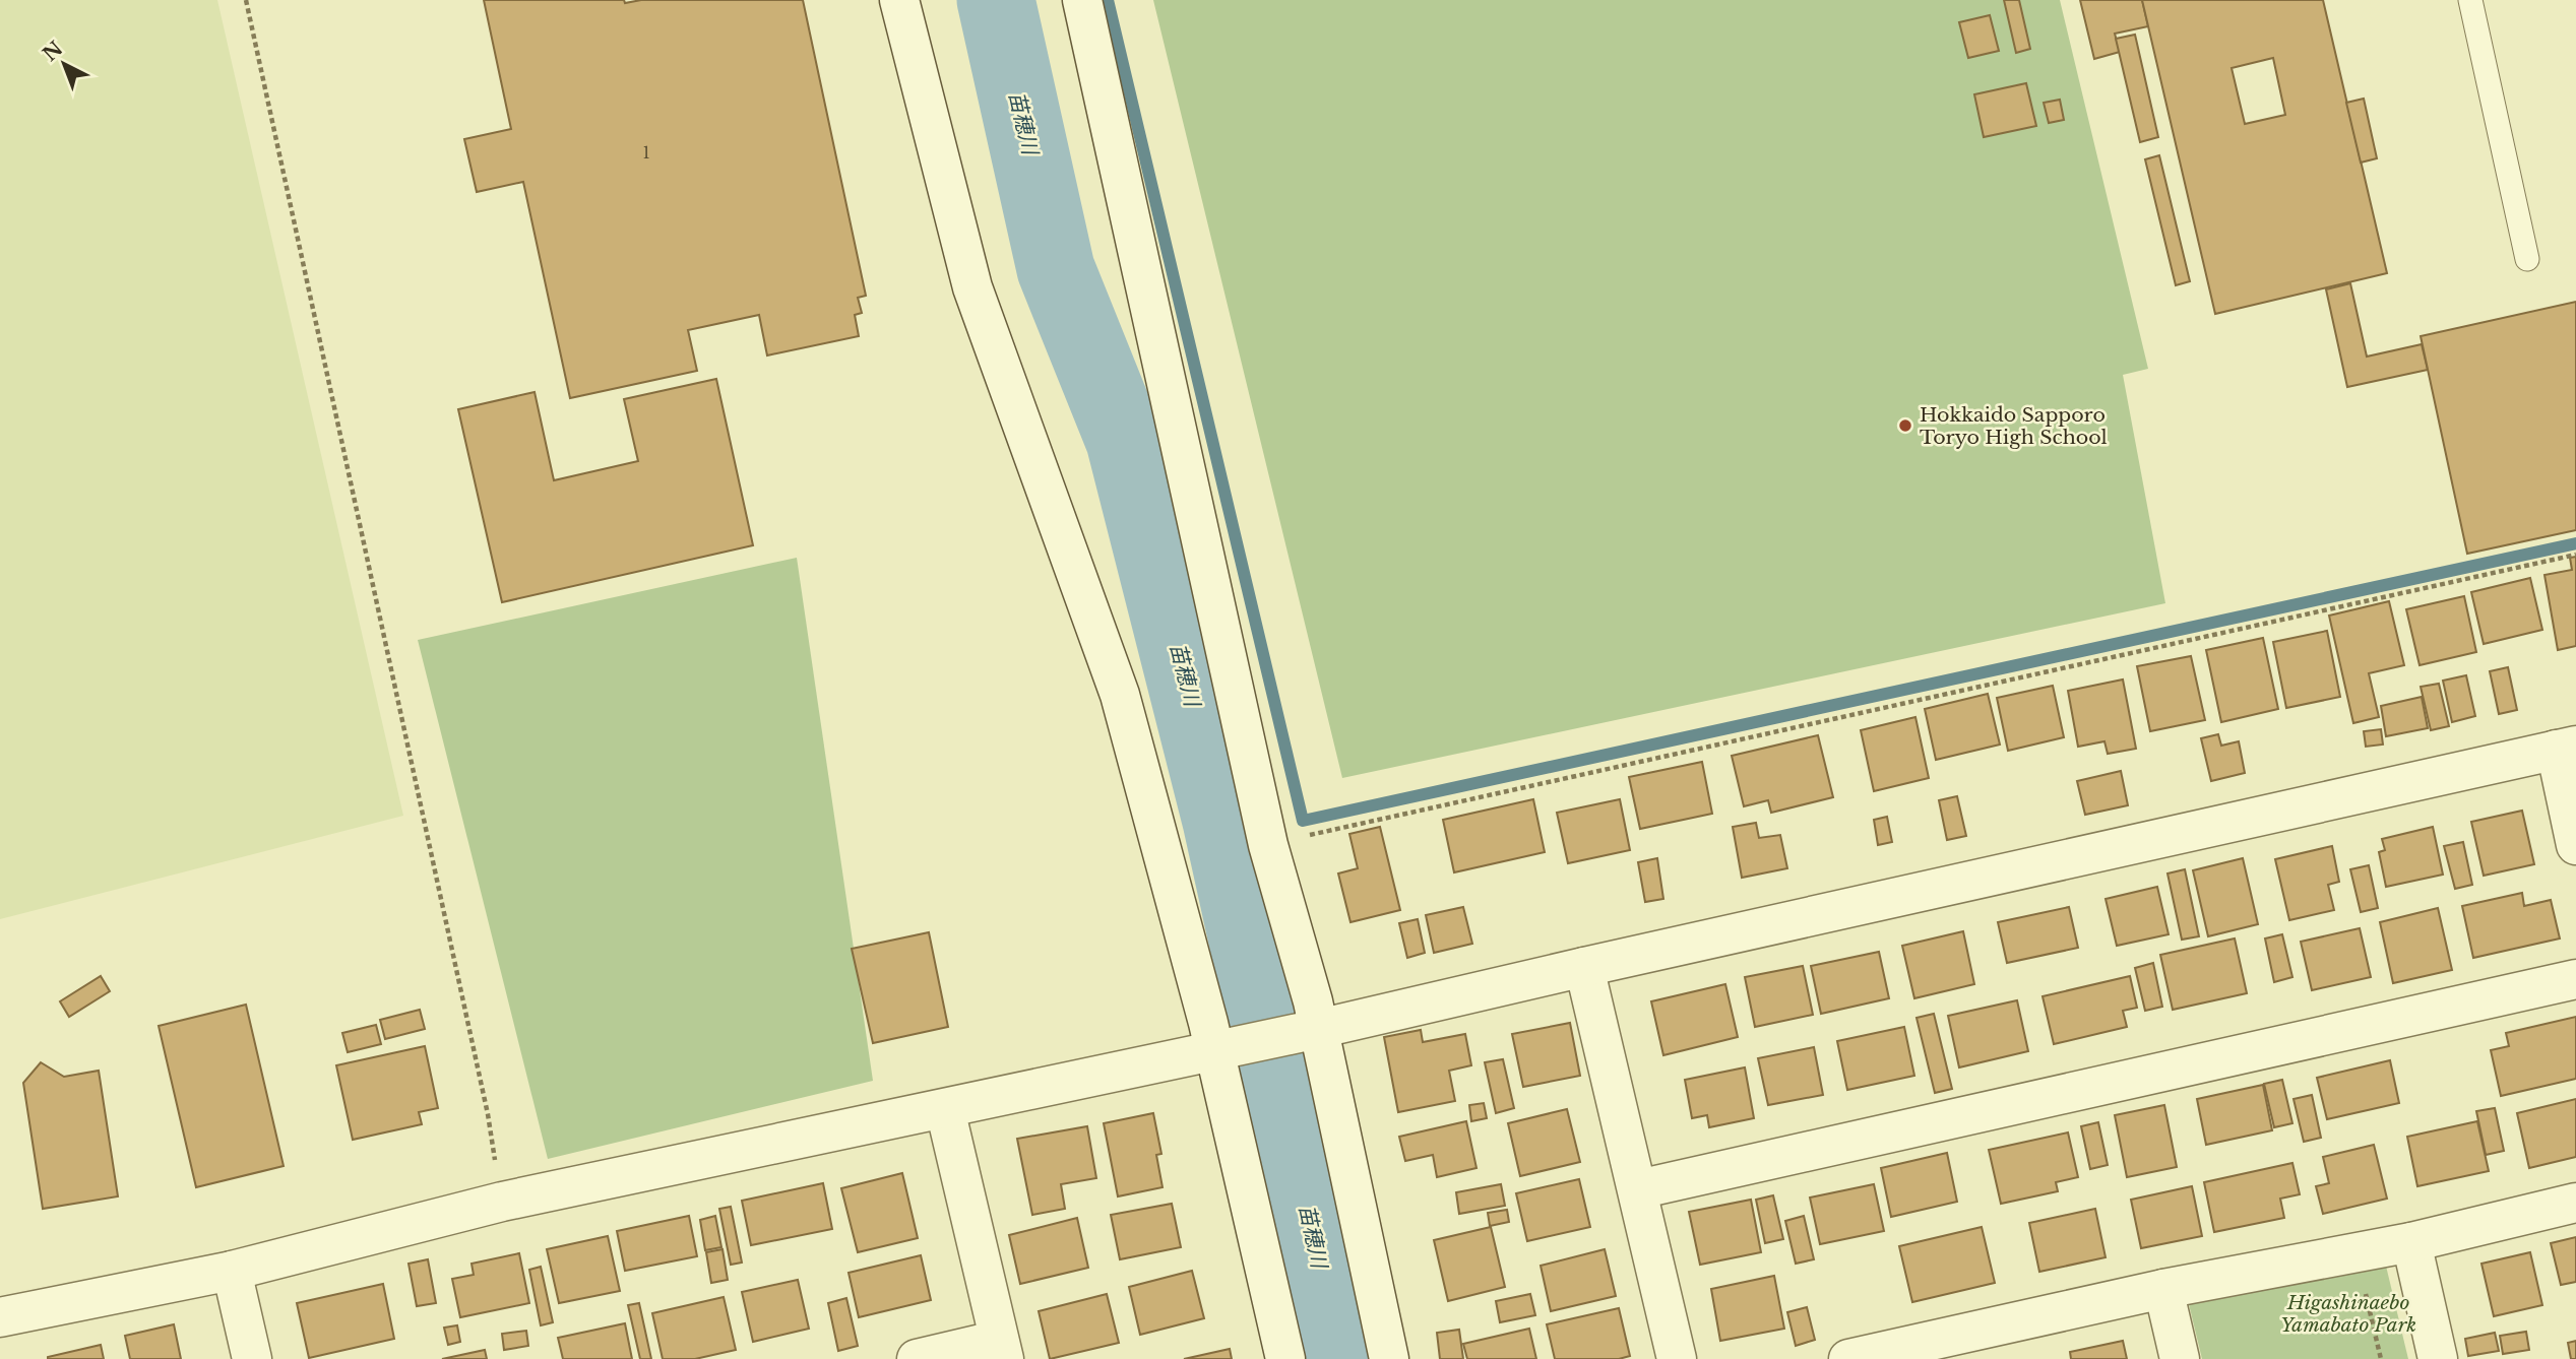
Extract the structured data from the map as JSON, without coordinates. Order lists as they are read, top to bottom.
{
  "water": ["苗穂川"],
  "parks": ["Higashinaebo Yamabato Park"],
  "places": ["Hokkaido Sapporo Toryo High School"],
  "house_numbers": ["1"],
  "north": "top left"
}
